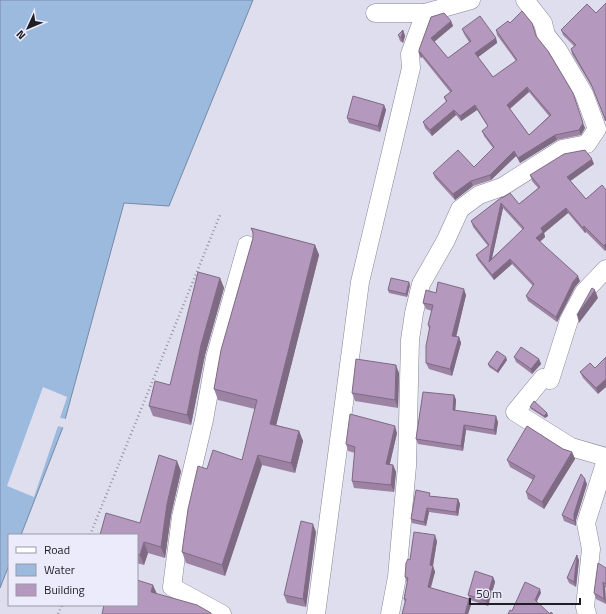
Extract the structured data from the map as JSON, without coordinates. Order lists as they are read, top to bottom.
{
  "legend": ["Road", "Water", "Building"],
  "scale_bar": "50 m",
  "north": "bottom left"
}
